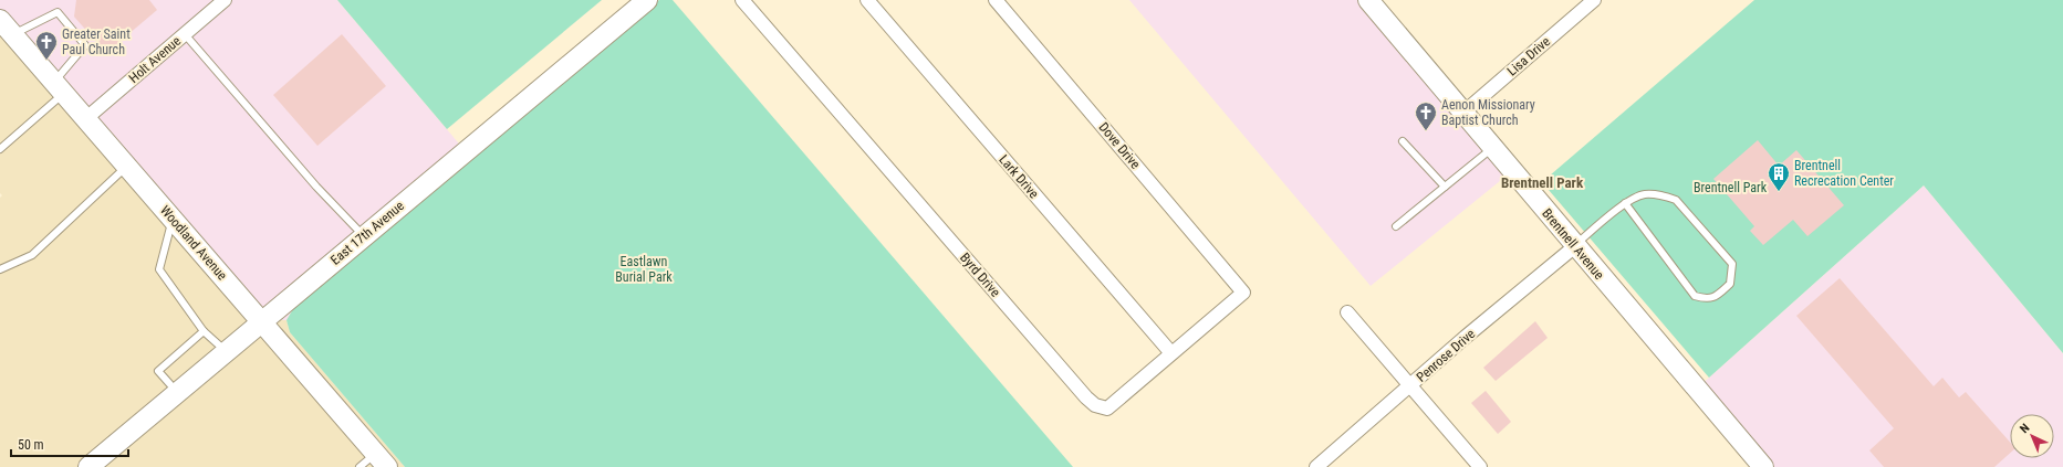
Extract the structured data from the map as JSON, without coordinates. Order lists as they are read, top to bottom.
{
  "streets": {
    "street": [
      "Lisa Drive",
      "Holt Avenue",
      "Dove Drive",
      "Lark Drive",
      "East 17th Avenue",
      "Woodland Avenue",
      "Brentnell Avenue",
      "Byrd Drive",
      "Penrose Drive"
    ]
  },
  "crossings": [
    ["Lisa Drive", "Brentnell Avenue"],
    ["Holt Avenue", "Woodland Avenue"],
    ["Dove Drive", "Byrd Drive"],
    ["Lark Drive", "Byrd Drive"],
    ["East 17th Avenue", "Woodland Avenue"],
    ["Brentnell Avenue", "Penrose Drive"]
  ],
  "districts": ["Brentnell Park"],
  "parks": ["Brentnell Park", "Eastlawn Burial Park"],
  "places": {
    "church": ["Greater Saint Paul Church", "Aenon Missionary Baptist Church"],
    "building": ["Brentnell Recrecation Center"]
  },
  "scale_bar": "50 m",
  "north": "top left"
}
